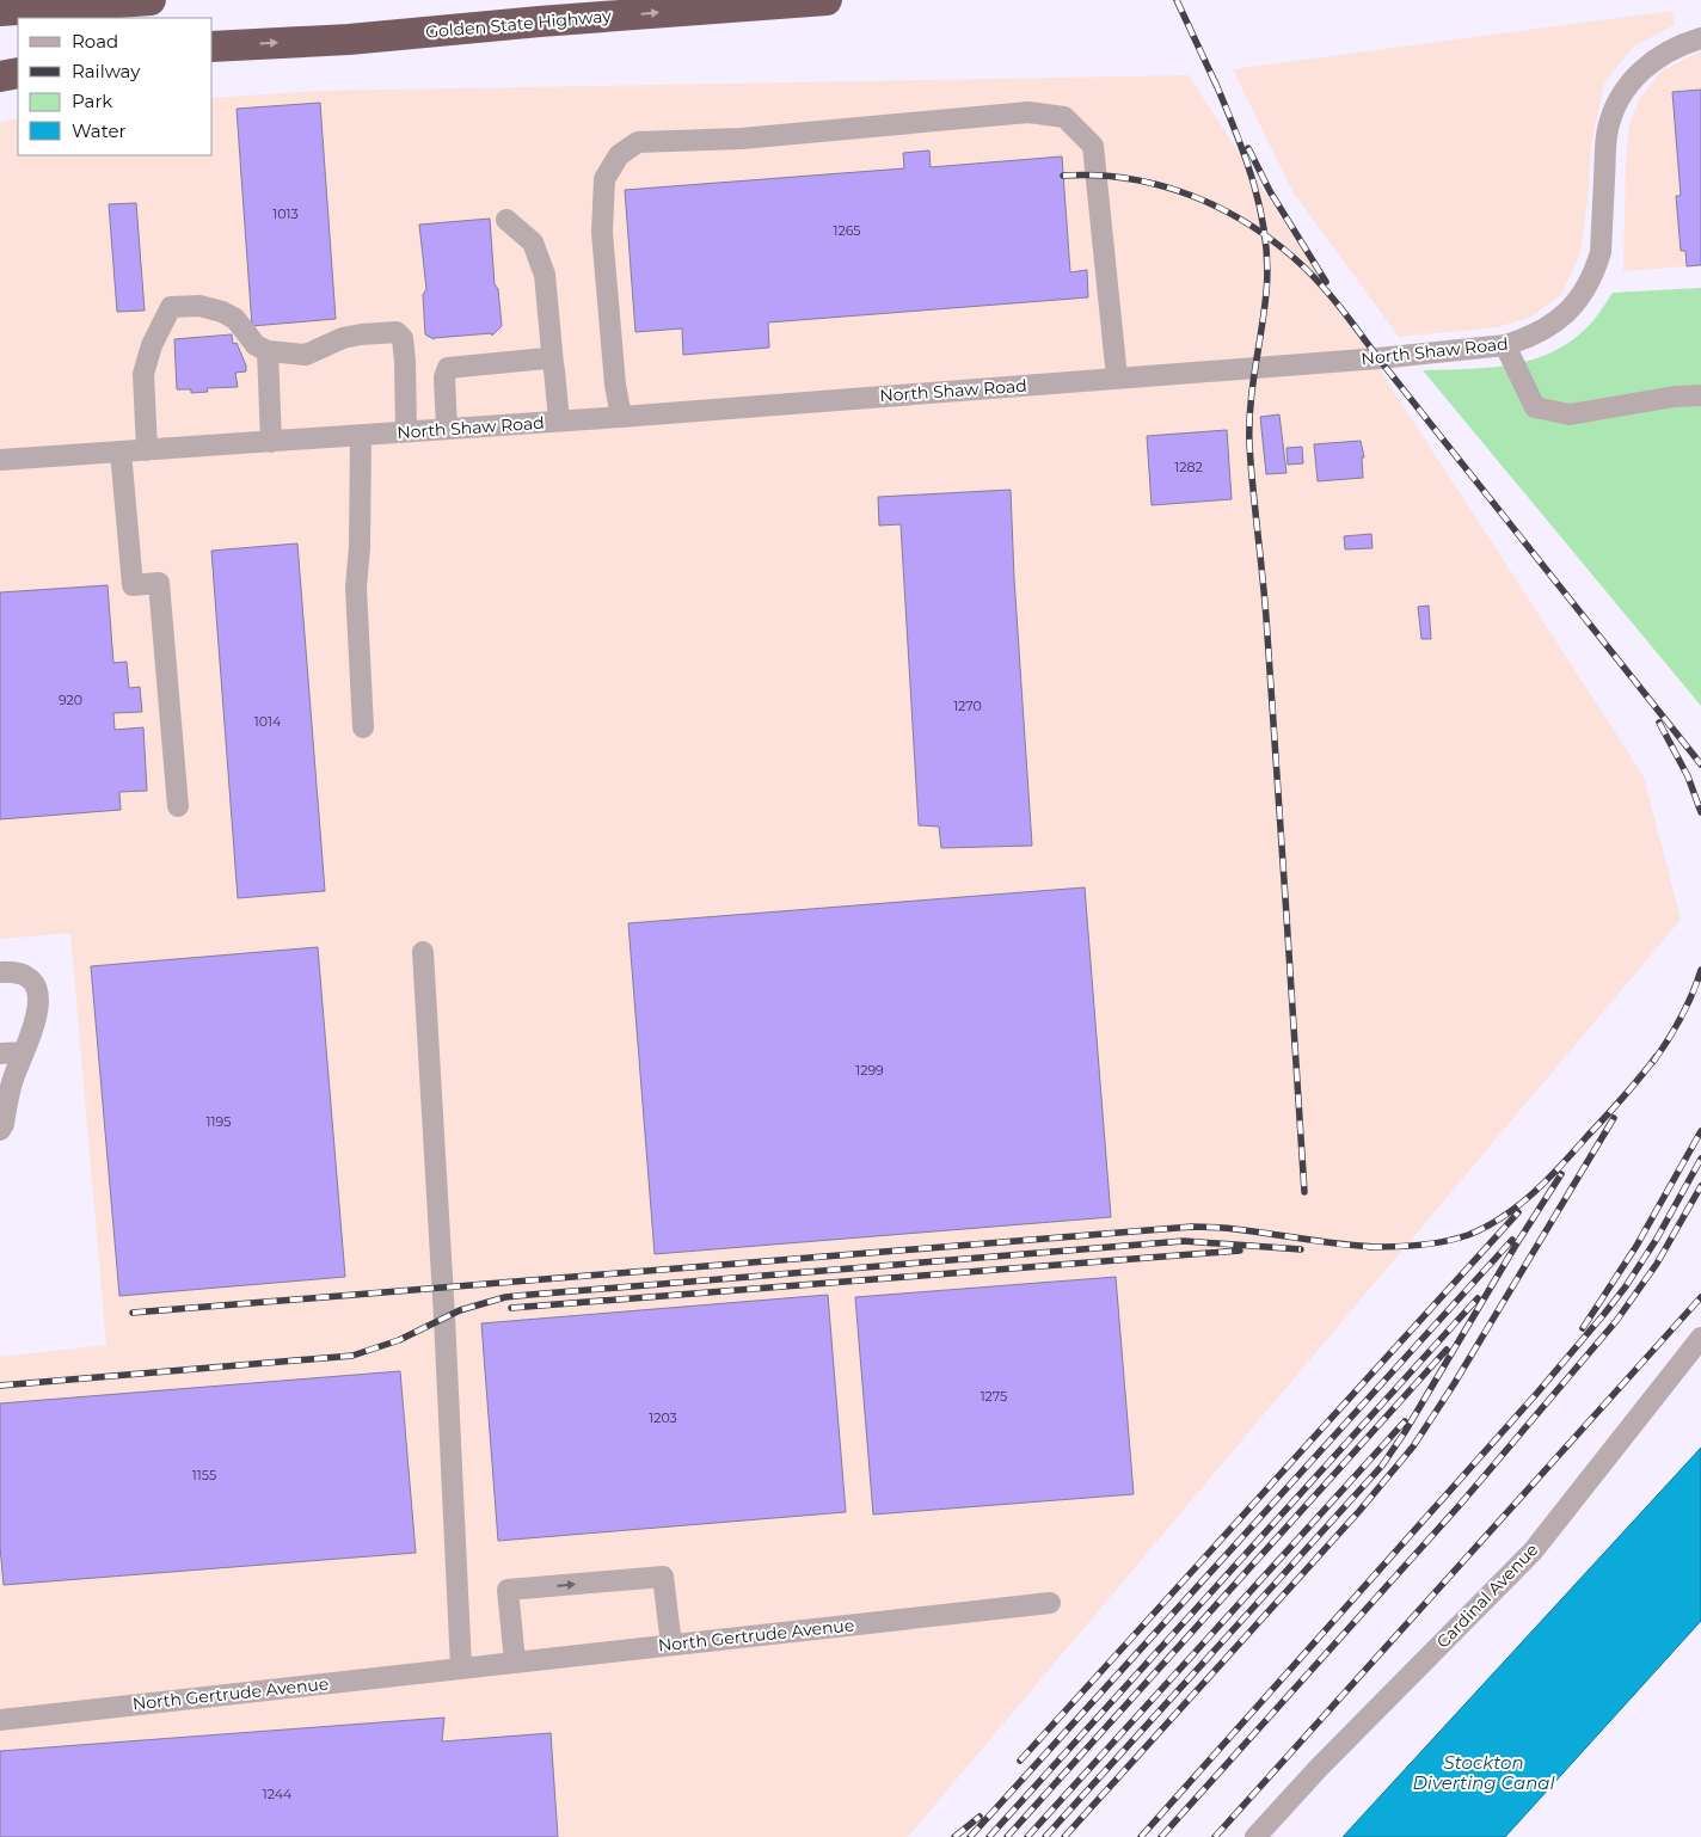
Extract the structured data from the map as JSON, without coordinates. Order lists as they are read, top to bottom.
{
  "streets": {
    "highway": ["Golden State Highway"],
    "street": ["North Shaw Road", "Cardinal Avenue", "North Gertrude Avenue"]
  },
  "one_way": ["Golden State Highway"],
  "water": ["Stockton Diverting Canal"],
  "house_numbers": [
    "1013",
    "1265",
    "1282",
    "920",
    "1270",
    "1014",
    "1299",
    "1195",
    "1275",
    "1203",
    "1155",
    "1244"
  ],
  "legend": [
    "Road",
    "Railway",
    "Park",
    "Water"
  ]
}
